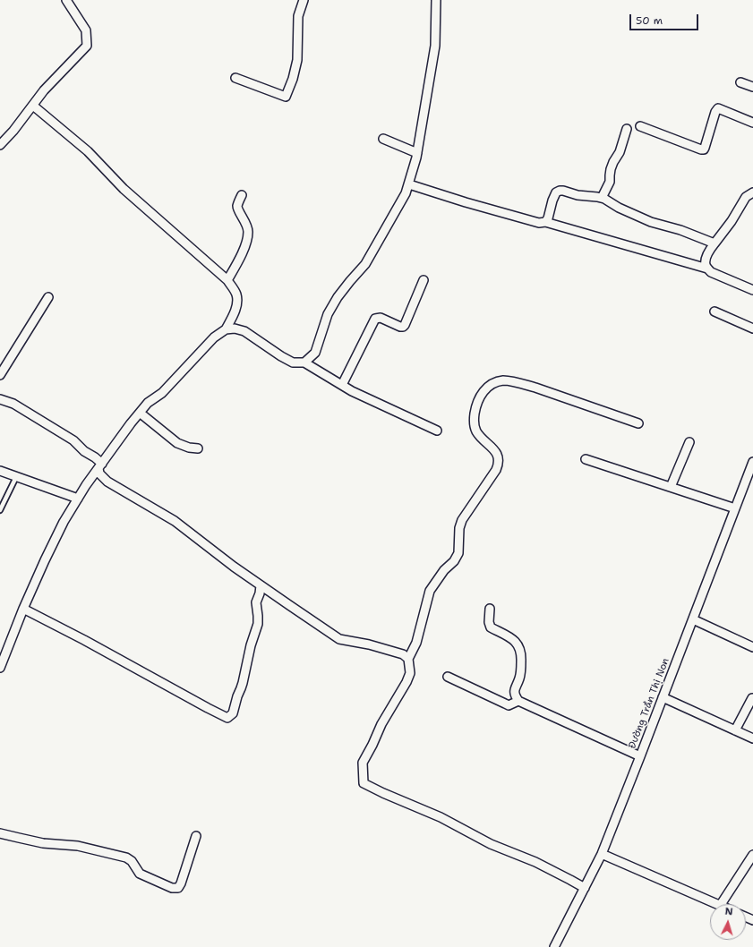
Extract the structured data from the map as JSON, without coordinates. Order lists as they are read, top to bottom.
{
  "streets": {
    "street": ["Đường Trần Thị Non"]
  },
  "scale_bar": "50 m",
  "north": "top"
}
